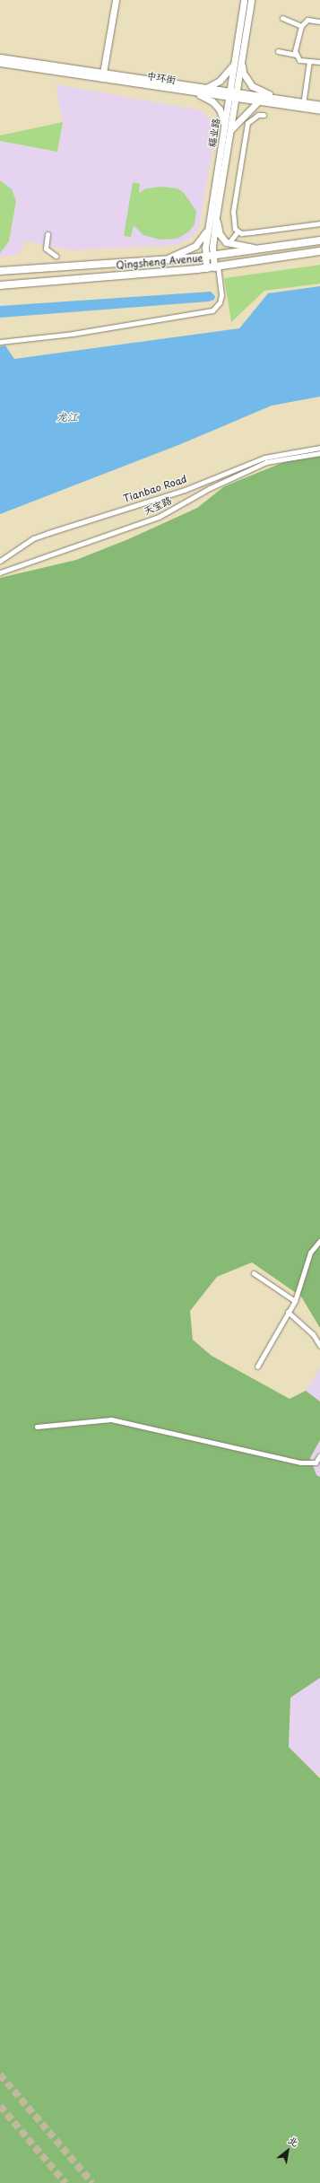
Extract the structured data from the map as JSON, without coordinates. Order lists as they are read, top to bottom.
{
  "streets": {
    "main road": ["Qingsheng Avenue"],
    "street": [
      "中环街",
      "福业路",
      "Tianbao Road",
      "天宝路"
    ]
  },
  "crossings": [
    ["中环街", "福业路"],
    ["福业路", "Qingsheng Avenue"]
  ],
  "water": ["龙江"],
  "north": "top right"
}
